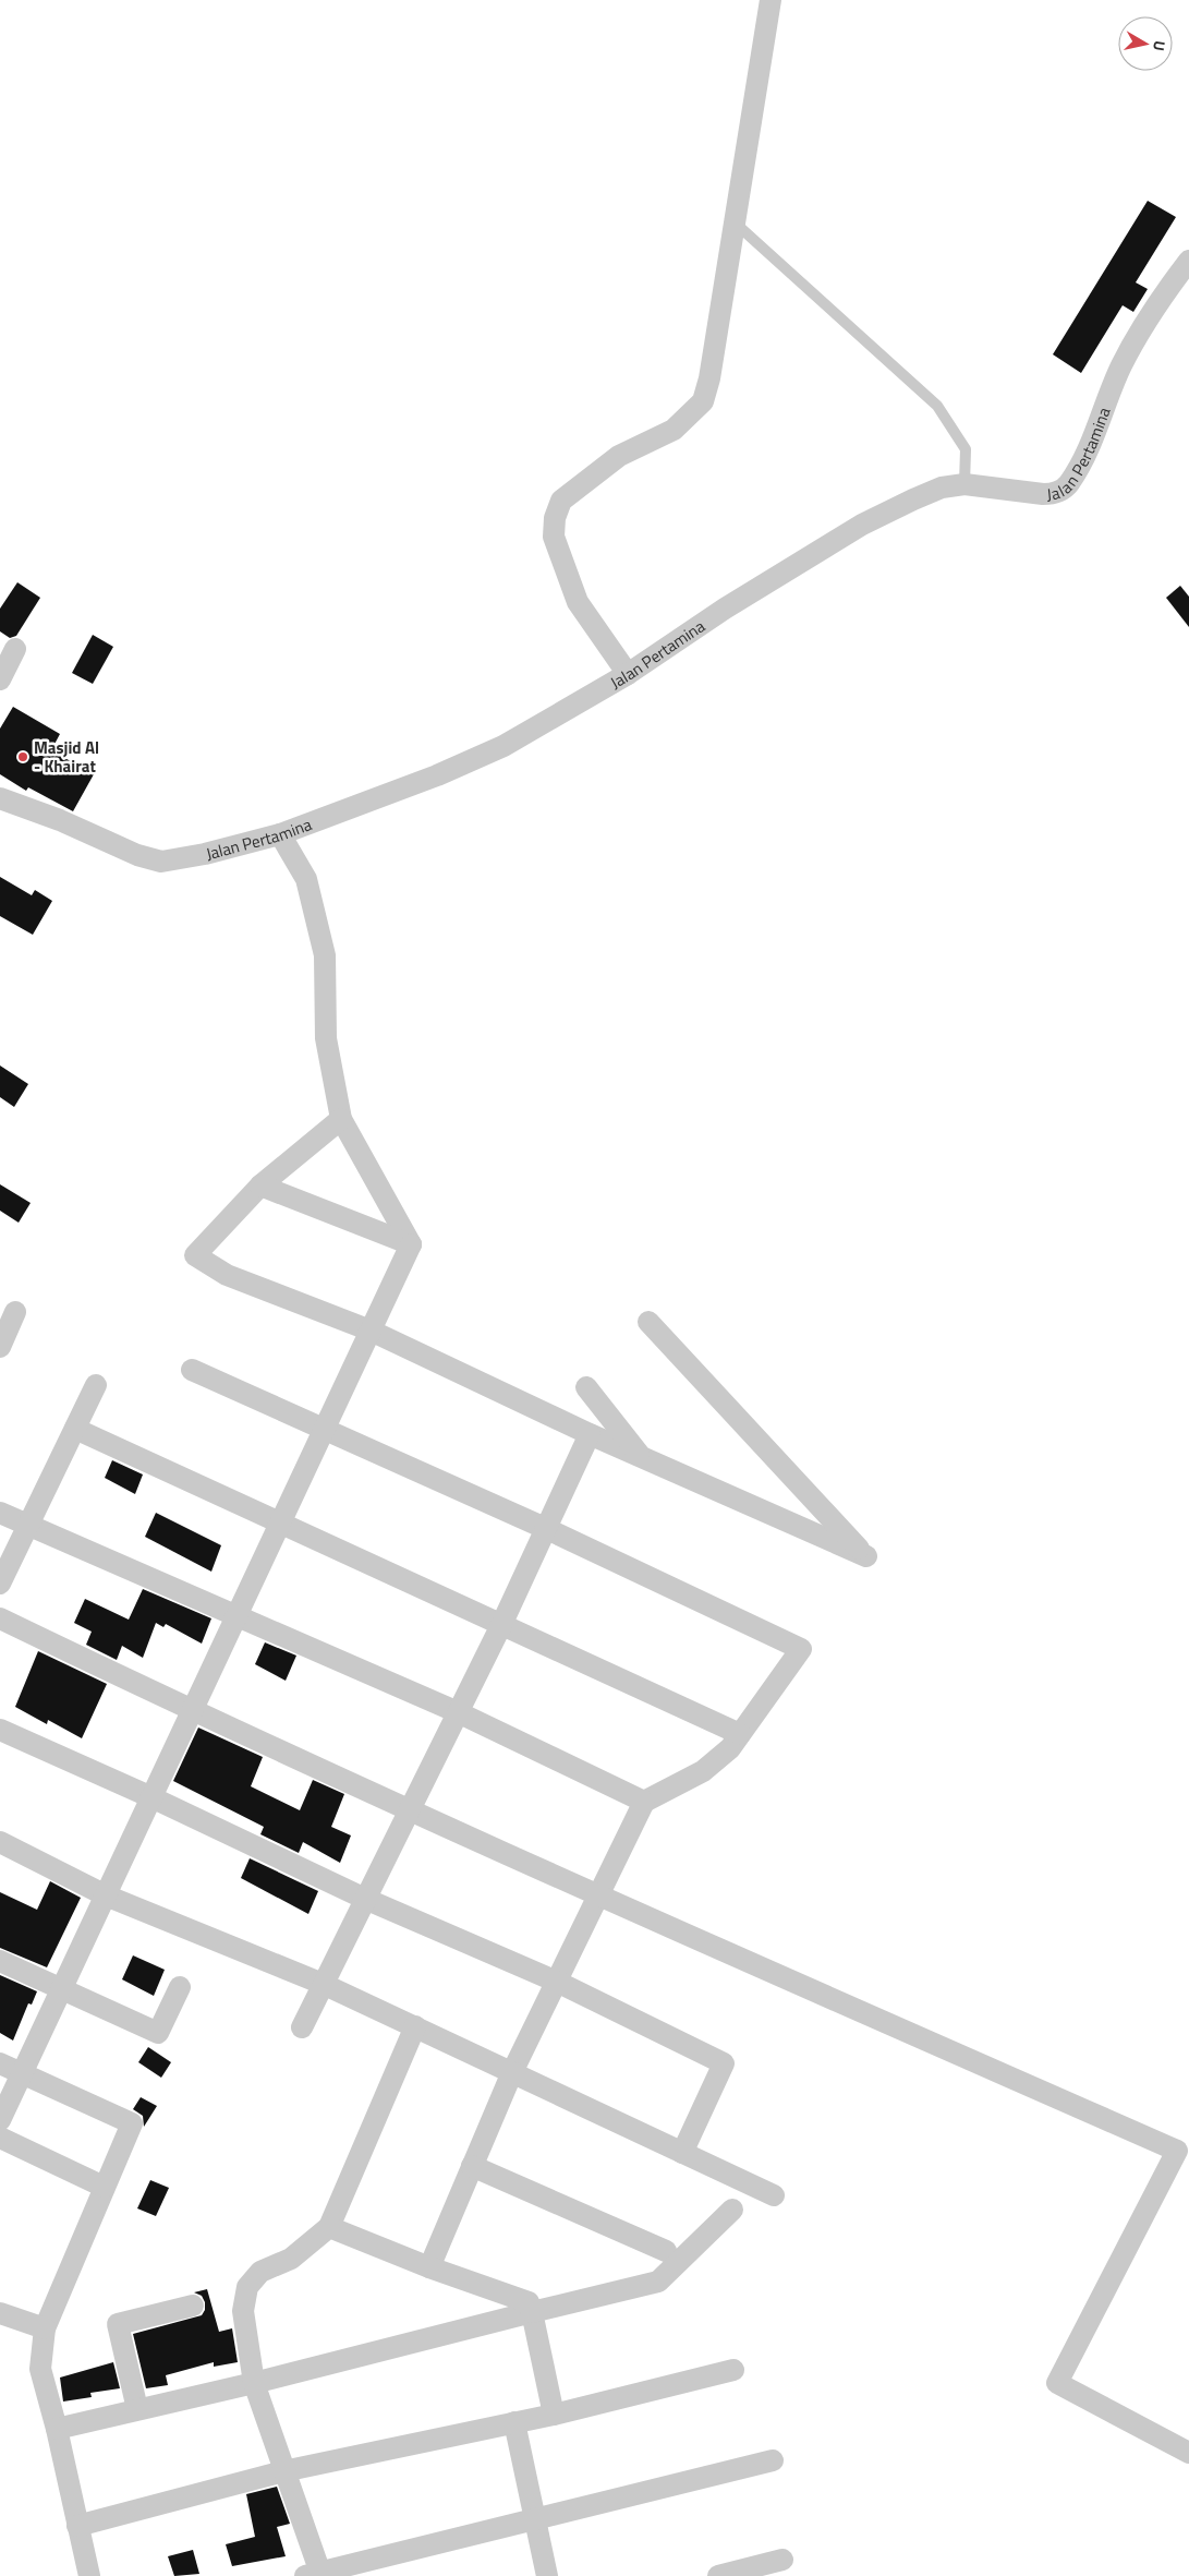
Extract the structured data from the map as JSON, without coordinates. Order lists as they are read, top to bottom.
{
  "streets": {
    "street": ["Jalan Pertamina"]
  },
  "places": ["Masjid Al - Khairat"],
  "north": "right"
}
